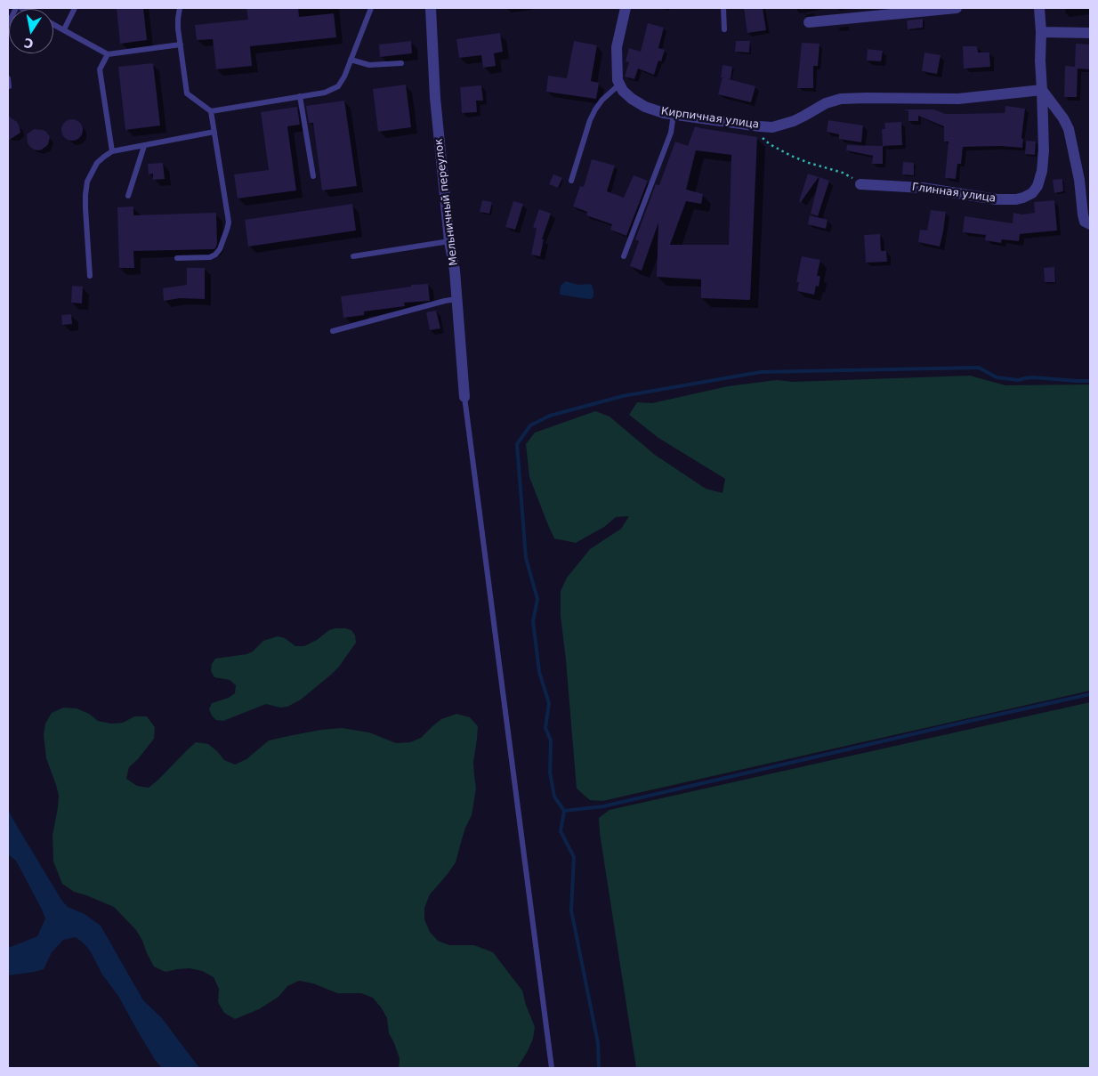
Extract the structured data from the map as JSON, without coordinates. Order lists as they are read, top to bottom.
{
  "streets": {
    "street": ["Кирпичная улица", "Глинная улица", "Мельничный переулок"]
  },
  "crossings": [
    ["Кирпичная улица", "Глинная улица"]
  ],
  "north": "bottom"
}
